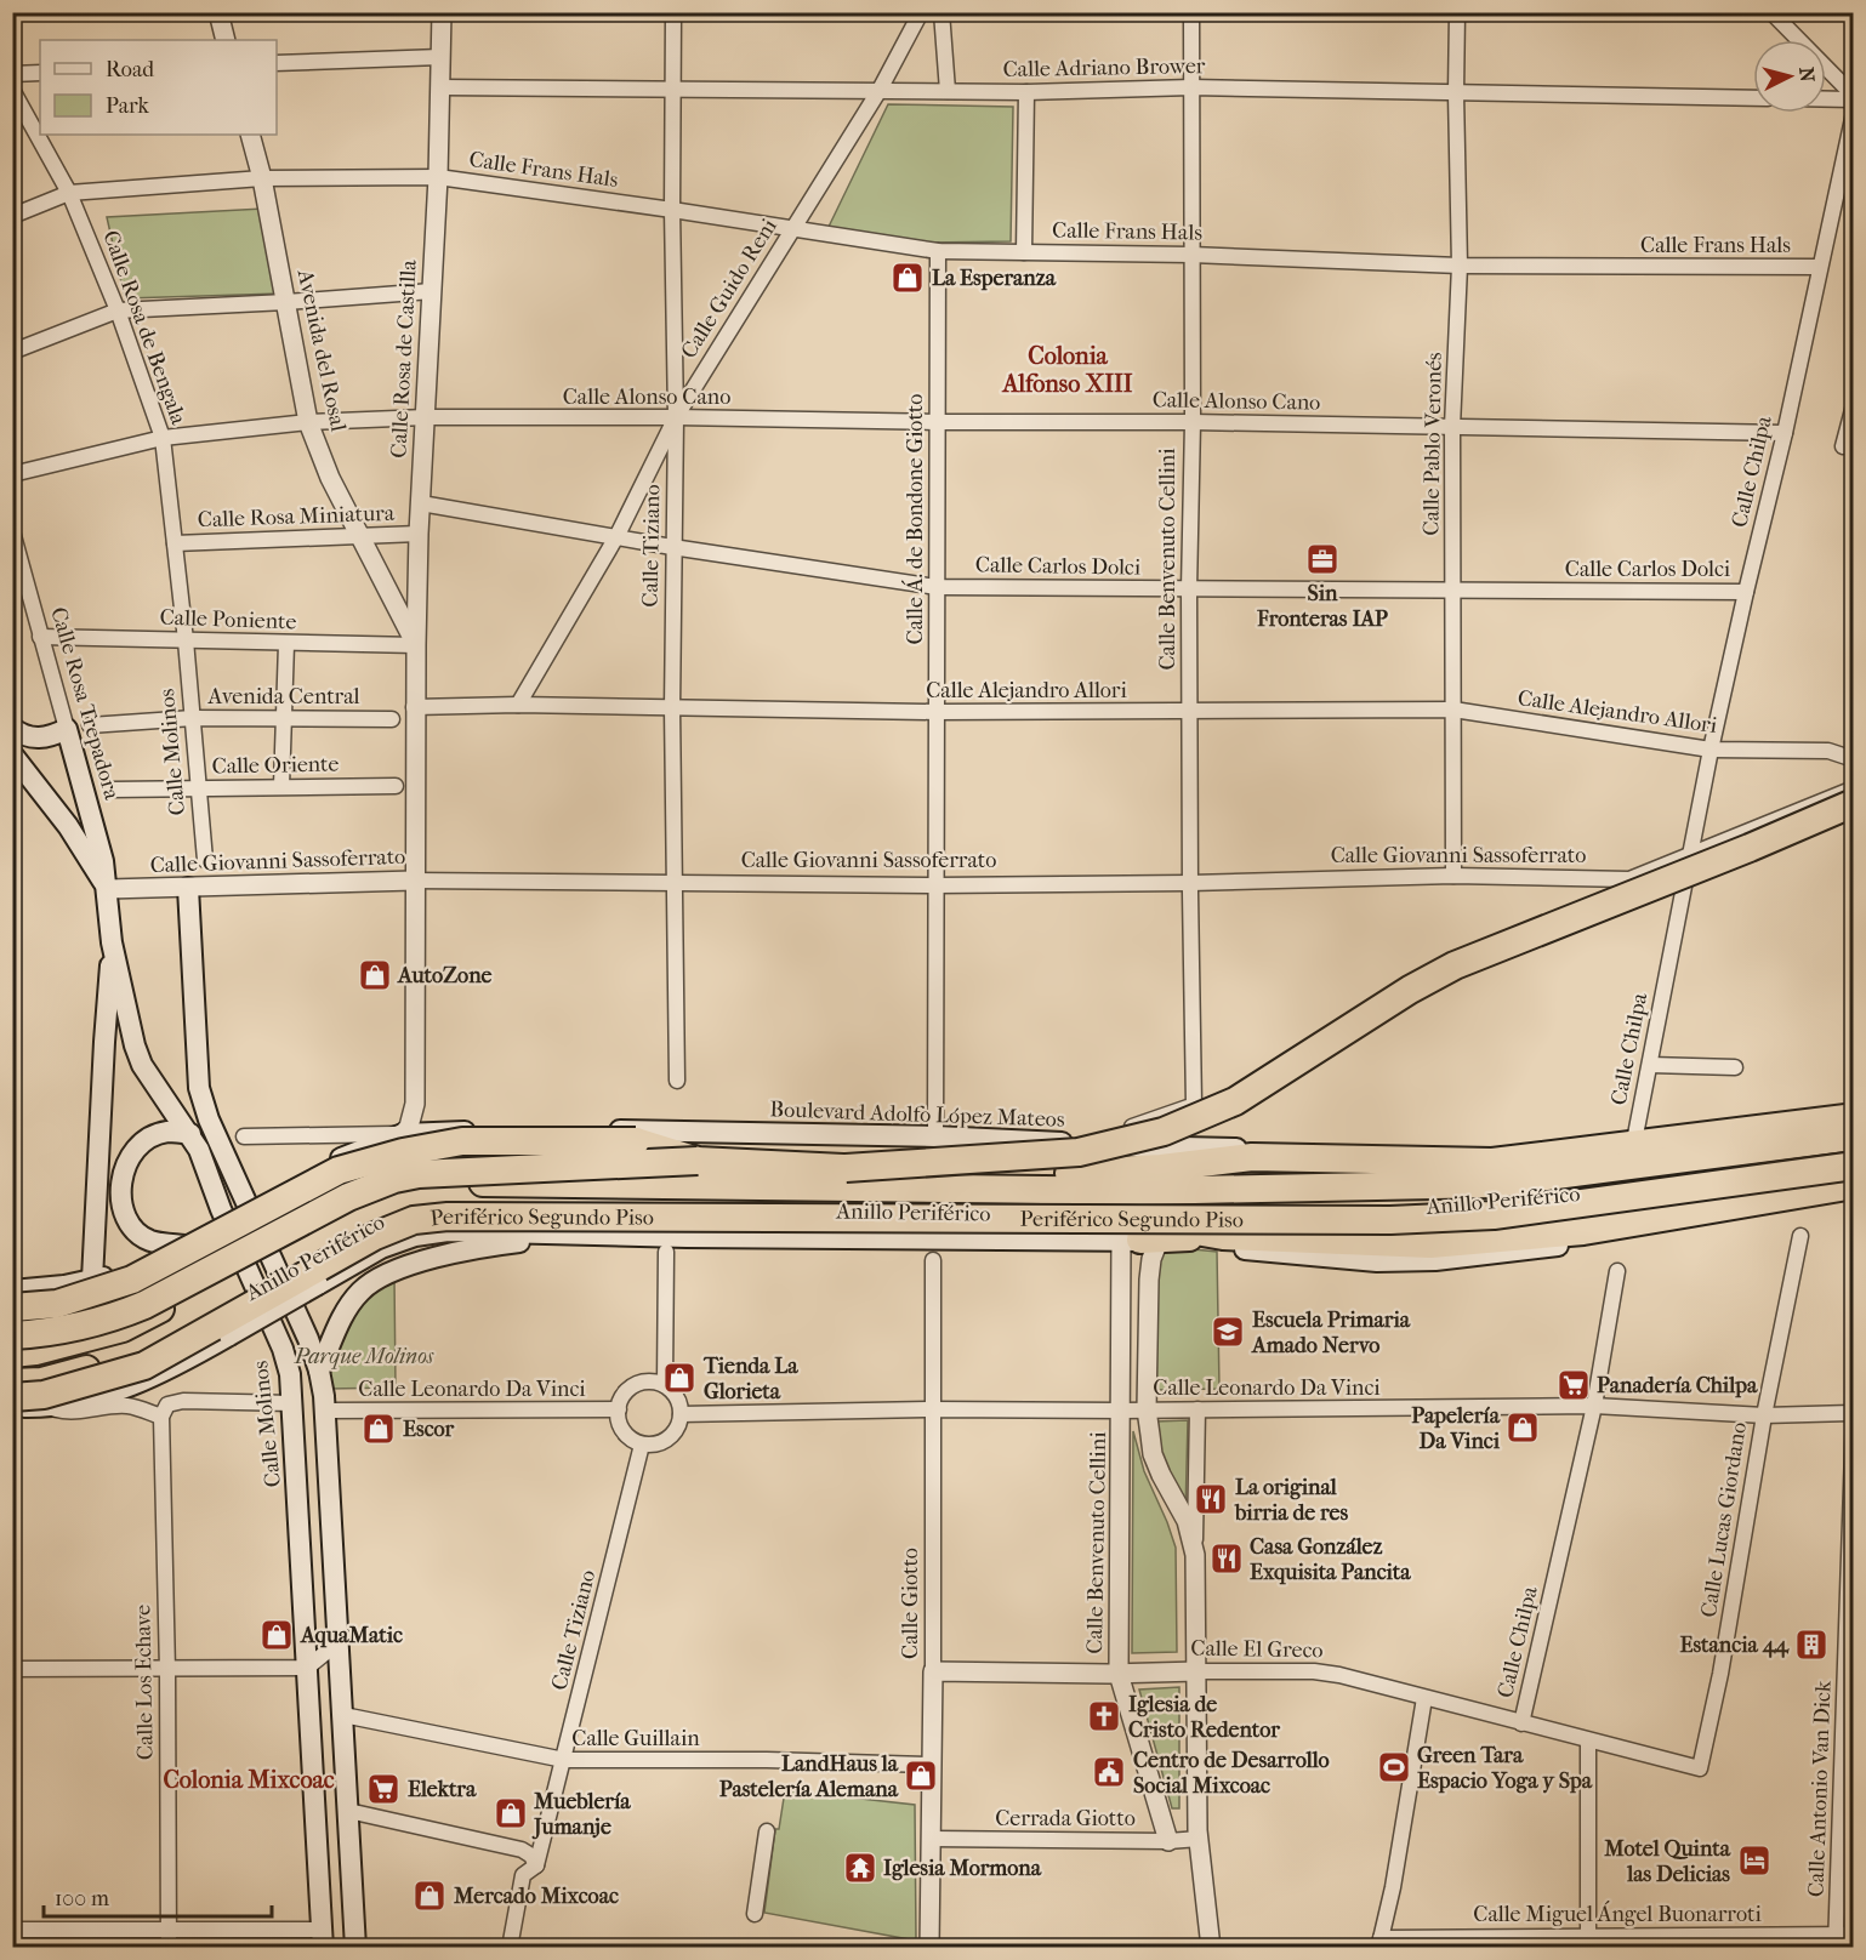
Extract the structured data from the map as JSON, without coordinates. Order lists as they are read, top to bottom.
{
  "streets": {
    "highway": ["Anillo Periférico", "Periférico Segundo Piso"],
    "main road": ["Calle Rosa Trepadora", "Calle Molinos", "Boulevard Adolfo López Mateos"],
    "street": [
      "Calle Adriano Brower",
      "Calle Frans Hals",
      "Calle Guido Reni",
      "Calle Rosa de Bengala",
      "Avenida del Rosal",
      "Calle Rosa de Castilla",
      "Calle Alonso Cano",
      "Calle Pablo Veronés",
      "Calle Chilpa",
      "Calle Rosa Miniatura",
      "Calle Á. de Bondone Giotto",
      "Calle Tiziano",
      "Calle Benvenuto Cellini",
      "Calle Carlos Dolci",
      "Calle Poniente",
      "Calle Alejandro Allori",
      "Avenida Central",
      "Calle Oriente",
      "Calle Giovanni Sassoferrato",
      "Calle Leonardo Da Vinci",
      "Calle Lucas Giordano",
      "Calle Giotto",
      "Calle El Greco",
      "Calle Los Echave",
      "Calle Guillain",
      "Calle Antonio Van Dick",
      "Cerrada Giotto",
      "Calle Miguel Ángel Buonarroti"
    ]
  },
  "crossings": [
    ["Calle Adriano Brower", "Calle Guido Reni"],
    ["Calle Adriano Brower", "Calle Rosa de Castilla"],
    ["Calle Adriano Brower", "Calle Pablo Veronés"],
    ["Calle Adriano Brower", "Calle Tiziano"],
    ["Calle Adriano Brower", "Calle Benvenuto Cellini"],
    ["Calle Frans Hals", "Calle Guido Reni"],
    ["Calle Frans Hals", "Calle Rosa de Bengala"],
    ["Calle Frans Hals", "Avenida del Rosal"],
    ["Calle Frans Hals", "Calle Rosa de Castilla"],
    ["Calle Frans Hals", "Calle Pablo Veronés"],
    ["Calle Frans Hals", "Calle Chilpa"],
    ["Calle Frans Hals", "Calle Á. de Bondone Giotto"],
    ["Calle Frans Hals", "Calle Tiziano"],
    ["Calle Frans Hals", "Calle Benvenuto Cellini"],
    ["Calle Guido Reni", "Calle Alonso Cano"],
    ["Calle Guido Reni", "Calle Tiziano"],
    ["Calle Guido Reni", "Calle Carlos Dolci"],
    ["Calle Guido Reni", "Calle Alejandro Allori"],
    ["Calle Rosa de Bengala", "Calle Alonso Cano"],
    ["Calle Rosa de Bengala", "Calle Rosa Miniatura"],
    ["Calle Rosa de Bengala", "Calle Poniente"],
    ["Calle Rosa de Bengala", "Calle Molinos"],
    ["Avenida del Rosal", "Calle Rosa de Castilla"],
    ["Avenida del Rosal", "Calle Alonso Cano"],
    ["Avenida del Rosal", "Calle Rosa Miniatura"],
    ["Avenida del Rosal", "Calle Poniente"],
    ["Calle Rosa de Castilla", "Calle Alonso Cano"],
    ["Calle Rosa de Castilla", "Calle Rosa Miniatura"],
    ["Calle Rosa de Castilla", "Calle Carlos Dolci"],
    ["Calle Rosa de Castilla", "Calle Poniente"],
    ["Calle Rosa de Castilla", "Calle Alejandro Allori"],
    ["Calle Rosa de Castilla", "Calle Giovanni Sassoferrato"],
    ["Calle Rosa de Castilla", "Boulevard Adolfo López Mateos"],
    ["Calle Alonso Cano", "Calle Pablo Veronés"],
    ["Calle Alonso Cano", "Calle Chilpa"],
    ["Calle Alonso Cano", "Calle Á. de Bondone Giotto"],
    ["Calle Alonso Cano", "Calle Tiziano"],
    ["Calle Alonso Cano", "Calle Benvenuto Cellini"],
    ["Calle Pablo Veronés", "Calle Carlos Dolci"],
    ["Calle Pablo Veronés", "Calle Alejandro Allori"],
    ["Calle Pablo Veronés", "Calle Giovanni Sassoferrato"],
    ["Calle Chilpa", "Calle Carlos Dolci"],
    ["Calle Chilpa", "Calle Alejandro Allori"],
    ["Calle Chilpa", "Calle Giovanni Sassoferrato"],
    ["Calle Chilpa", "Boulevard Adolfo López Mateos"],
    ["Calle Chilpa", "Calle Leonardo Da Vinci"],
    ["Calle Chilpa", "Calle El Greco"],
    ["Calle Á. de Bondone Giotto", "Calle Carlos Dolci"],
    ["Calle Á. de Bondone Giotto", "Calle Alejandro Allori"],
    ["Calle Á. de Bondone Giotto", "Calle Giovanni Sassoferrato"],
    ["Calle Á. de Bondone Giotto", "Boulevard Adolfo López Mateos"],
    ["Calle Tiziano", "Calle Carlos Dolci"],
    ["Calle Tiziano", "Calle Alejandro Allori"],
    ["Calle Tiziano", "Calle Giovanni Sassoferrato"],
    ["Calle Tiziano", "Calle Leonardo Da Vinci"],
    ["Calle Tiziano", "Calle Guillain"],
    ["Calle Benvenuto Cellini", "Calle Carlos Dolci"],
    ["Calle Benvenuto Cellini", "Calle Alejandro Allori"],
    ["Calle Benvenuto Cellini", "Calle Giovanni Sassoferrato"],
    ["Calle Benvenuto Cellini", "Boulevard Adolfo López Mateos"],
    ["Calle Benvenuto Cellini", "Anillo Periférico"],
    ["Calle Benvenuto Cellini", "Calle Leonardo Da Vinci"],
    ["Calle Benvenuto Cellini", "Calle El Greco"],
    ["Calle Benvenuto Cellini", "Cerrada Giotto"],
    ["Calle Poniente", "Calle Rosa Trepadora"],
    ["Calle Poniente", "Calle Molinos"],
    ["Avenida Central", "Calle Molinos"],
    ["Calle Rosa Trepadora", "Calle Molinos"],
    ["Calle Rosa Trepadora", "Calle Giovanni Sassoferrato"],
    ["Calle Molinos", "Calle Oriente"],
    ["Calle Molinos", "Calle Giovanni Sassoferrato"],
    ["Calle Leonardo Da Vinci", "Calle Lucas Giordano"],
    ["Calle Leonardo Da Vinci", "Calle Giotto"],
    ["Calle Leonardo Da Vinci", "Calle Antonio Van Dick"],
    ["Calle Lucas Giordano", "Calle El Greco"],
    ["Calle Giotto", "Calle El Greco"],
    ["Calle Giotto", "Calle Guillain"],
    ["Calle Giotto", "Cerrada Giotto"],
    ["Calle Antonio Van Dick", "Calle Miguel Ángel Buonarroti"]
  ],
  "districts": ["Colonia Alfonso XIII", "Colonia Mixcoac"],
  "parks": ["Parque Molinos"],
  "places": {
    "shop": [
      "La Esperanza",
      "AutoZone",
      "Tienda La Glorieta",
      "Papelería Da Vinci",
      "Escor",
      "AquaMatic",
      "LandHaus la Pastelería Alemana",
      "Mueblería Jumanje",
      "Mercado Mixcoac"
    ],
    "office": ["Sin Fronteras IAP"],
    "school or university": ["Escuela Primaria Amado Nervo"],
    "supermarket": ["Panadería Chilpa", "Elektra"],
    "restaurant": ["La original birria de res", "Casa González Exquisita Pancita"],
    "building": ["Estancia 44"],
    "church": ["Iglesia de Cristo Redentor"],
    "sports": ["Green Tara Espacio Yoga y Spa"],
    "public building": ["Centro de Desarrollo Social Mixcoac"],
    "hotel": ["Motel Quinta las Delicias"],
    "temple": ["Iglesia Mormona"]
  },
  "legend": ["Road", "Park"],
  "scale_bar": "100 m",
  "north": "right"
}
